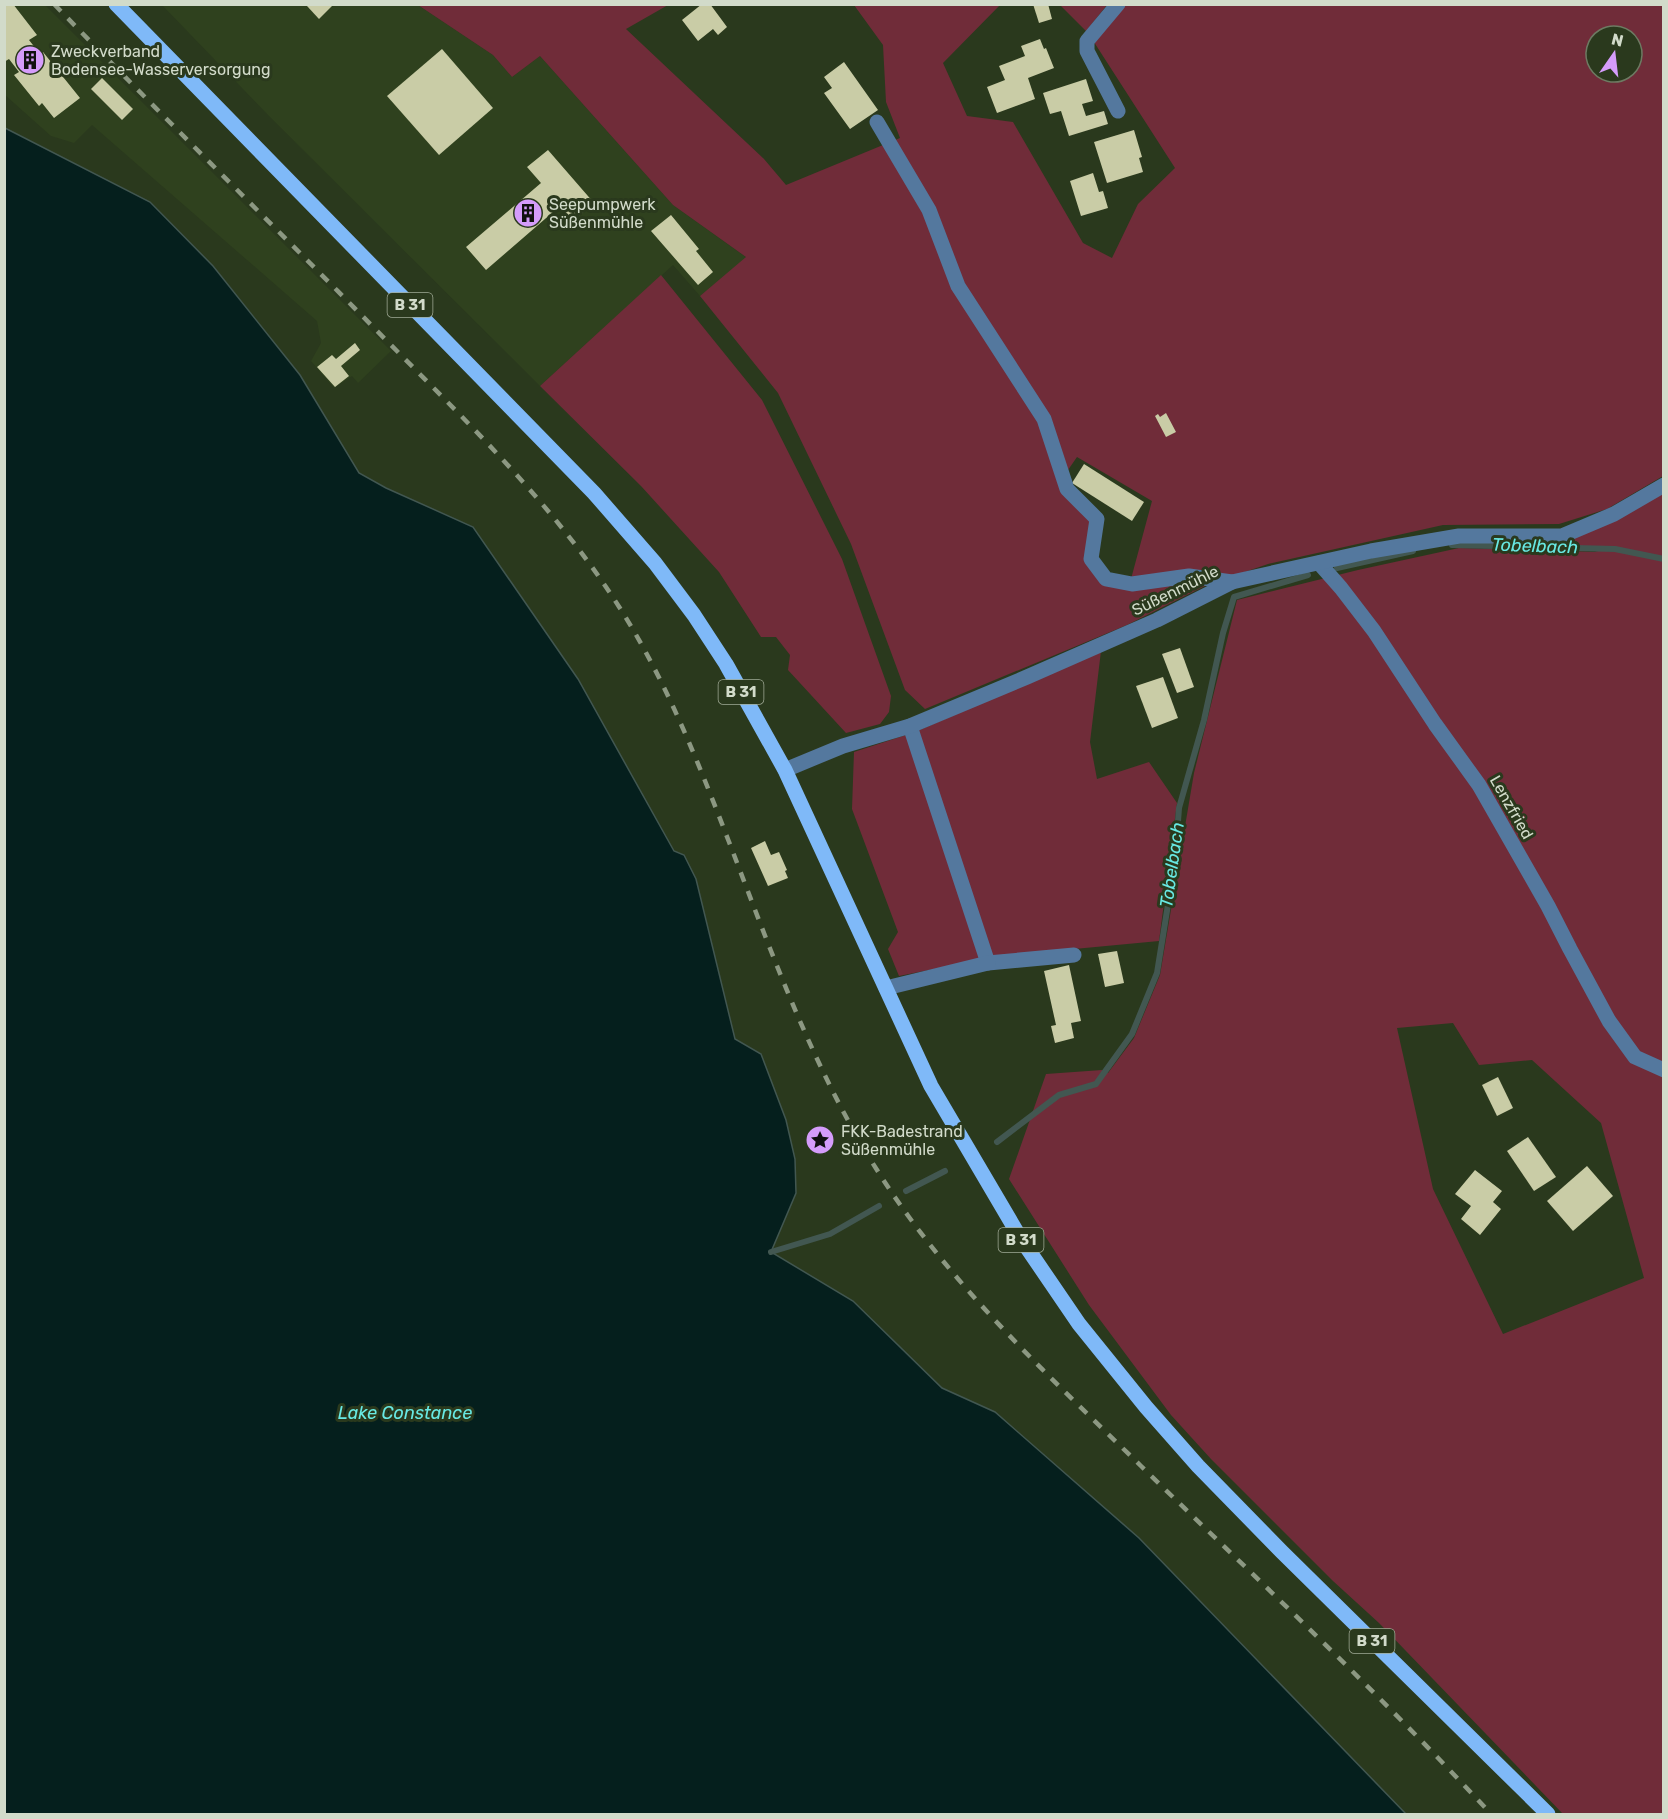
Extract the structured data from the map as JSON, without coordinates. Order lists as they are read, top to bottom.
{
  "streets": {
    "main road": ["B 31"],
    "street": ["Süßenmühle", "Lenzfried"]
  },
  "crossings": [
    ["B 31", "Süßenmühle"],
    ["Süßenmühle", "Lenzfried"]
  ],
  "water": ["Tobelbach", "Lake Constance"],
  "places": {
    "building": ["Zweckverband Bodensee-Wasserversorgung", "Seepumpwerk Süßenmühle"],
    "place": ["FKK-Badestrand Süßenmühle"]
  },
  "north": "top"
}
